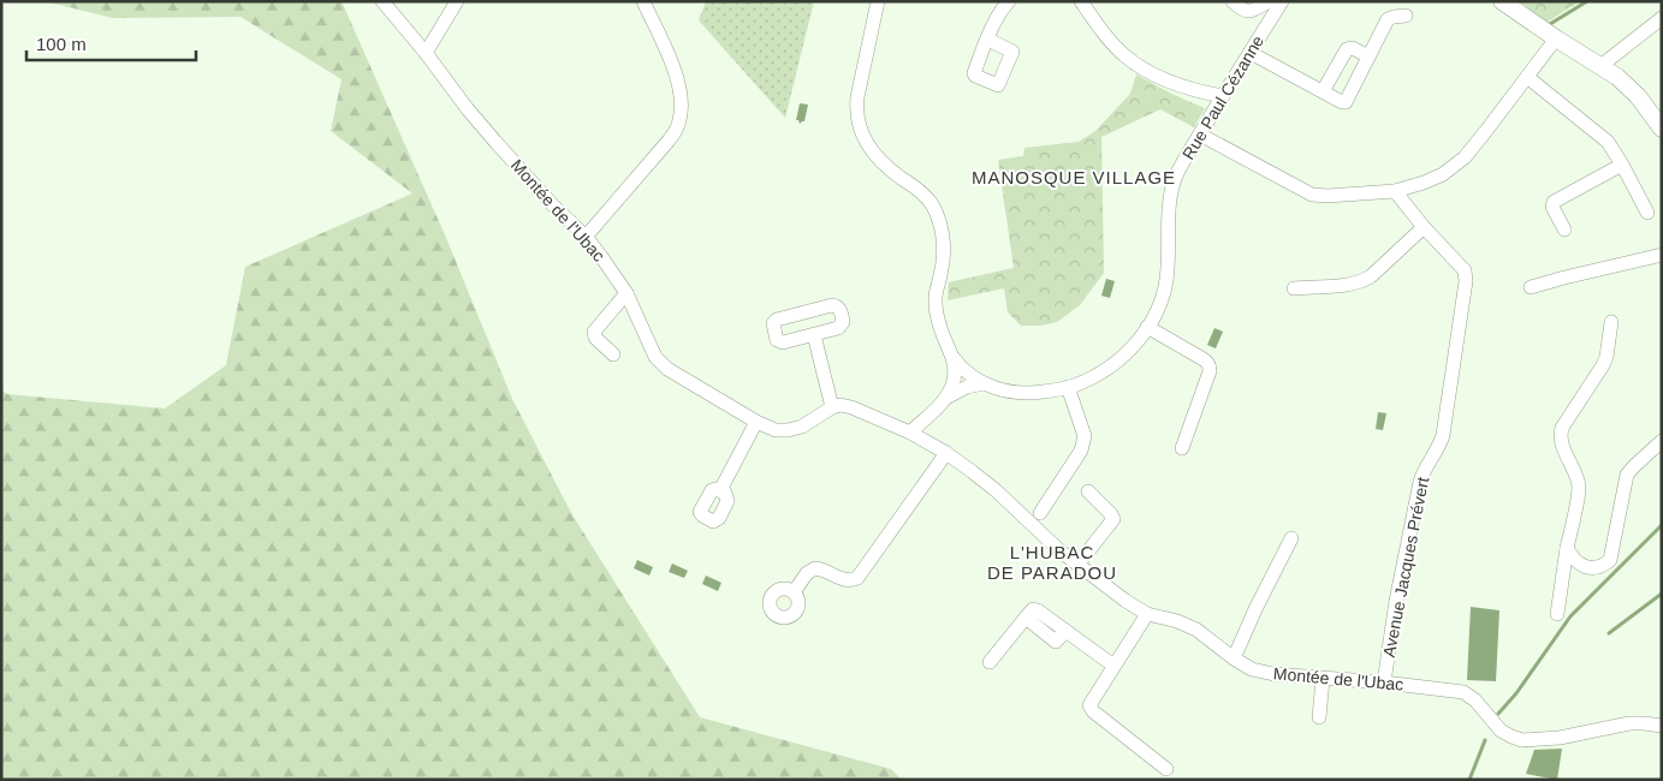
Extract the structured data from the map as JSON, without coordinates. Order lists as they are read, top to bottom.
{
  "streets": {
    "street": ["Rue Paul Cézanne", "Montée de l'Ubac", "Avenue Jacques Prévert"]
  },
  "crossings": [
    ["Montée de l'Ubac", "Avenue Jacques Prévert"]
  ],
  "districts": ["MANOSQUE VILLAGE", "L'HUBAC DE PARADOU"],
  "scale_bar": "100 m"
}
